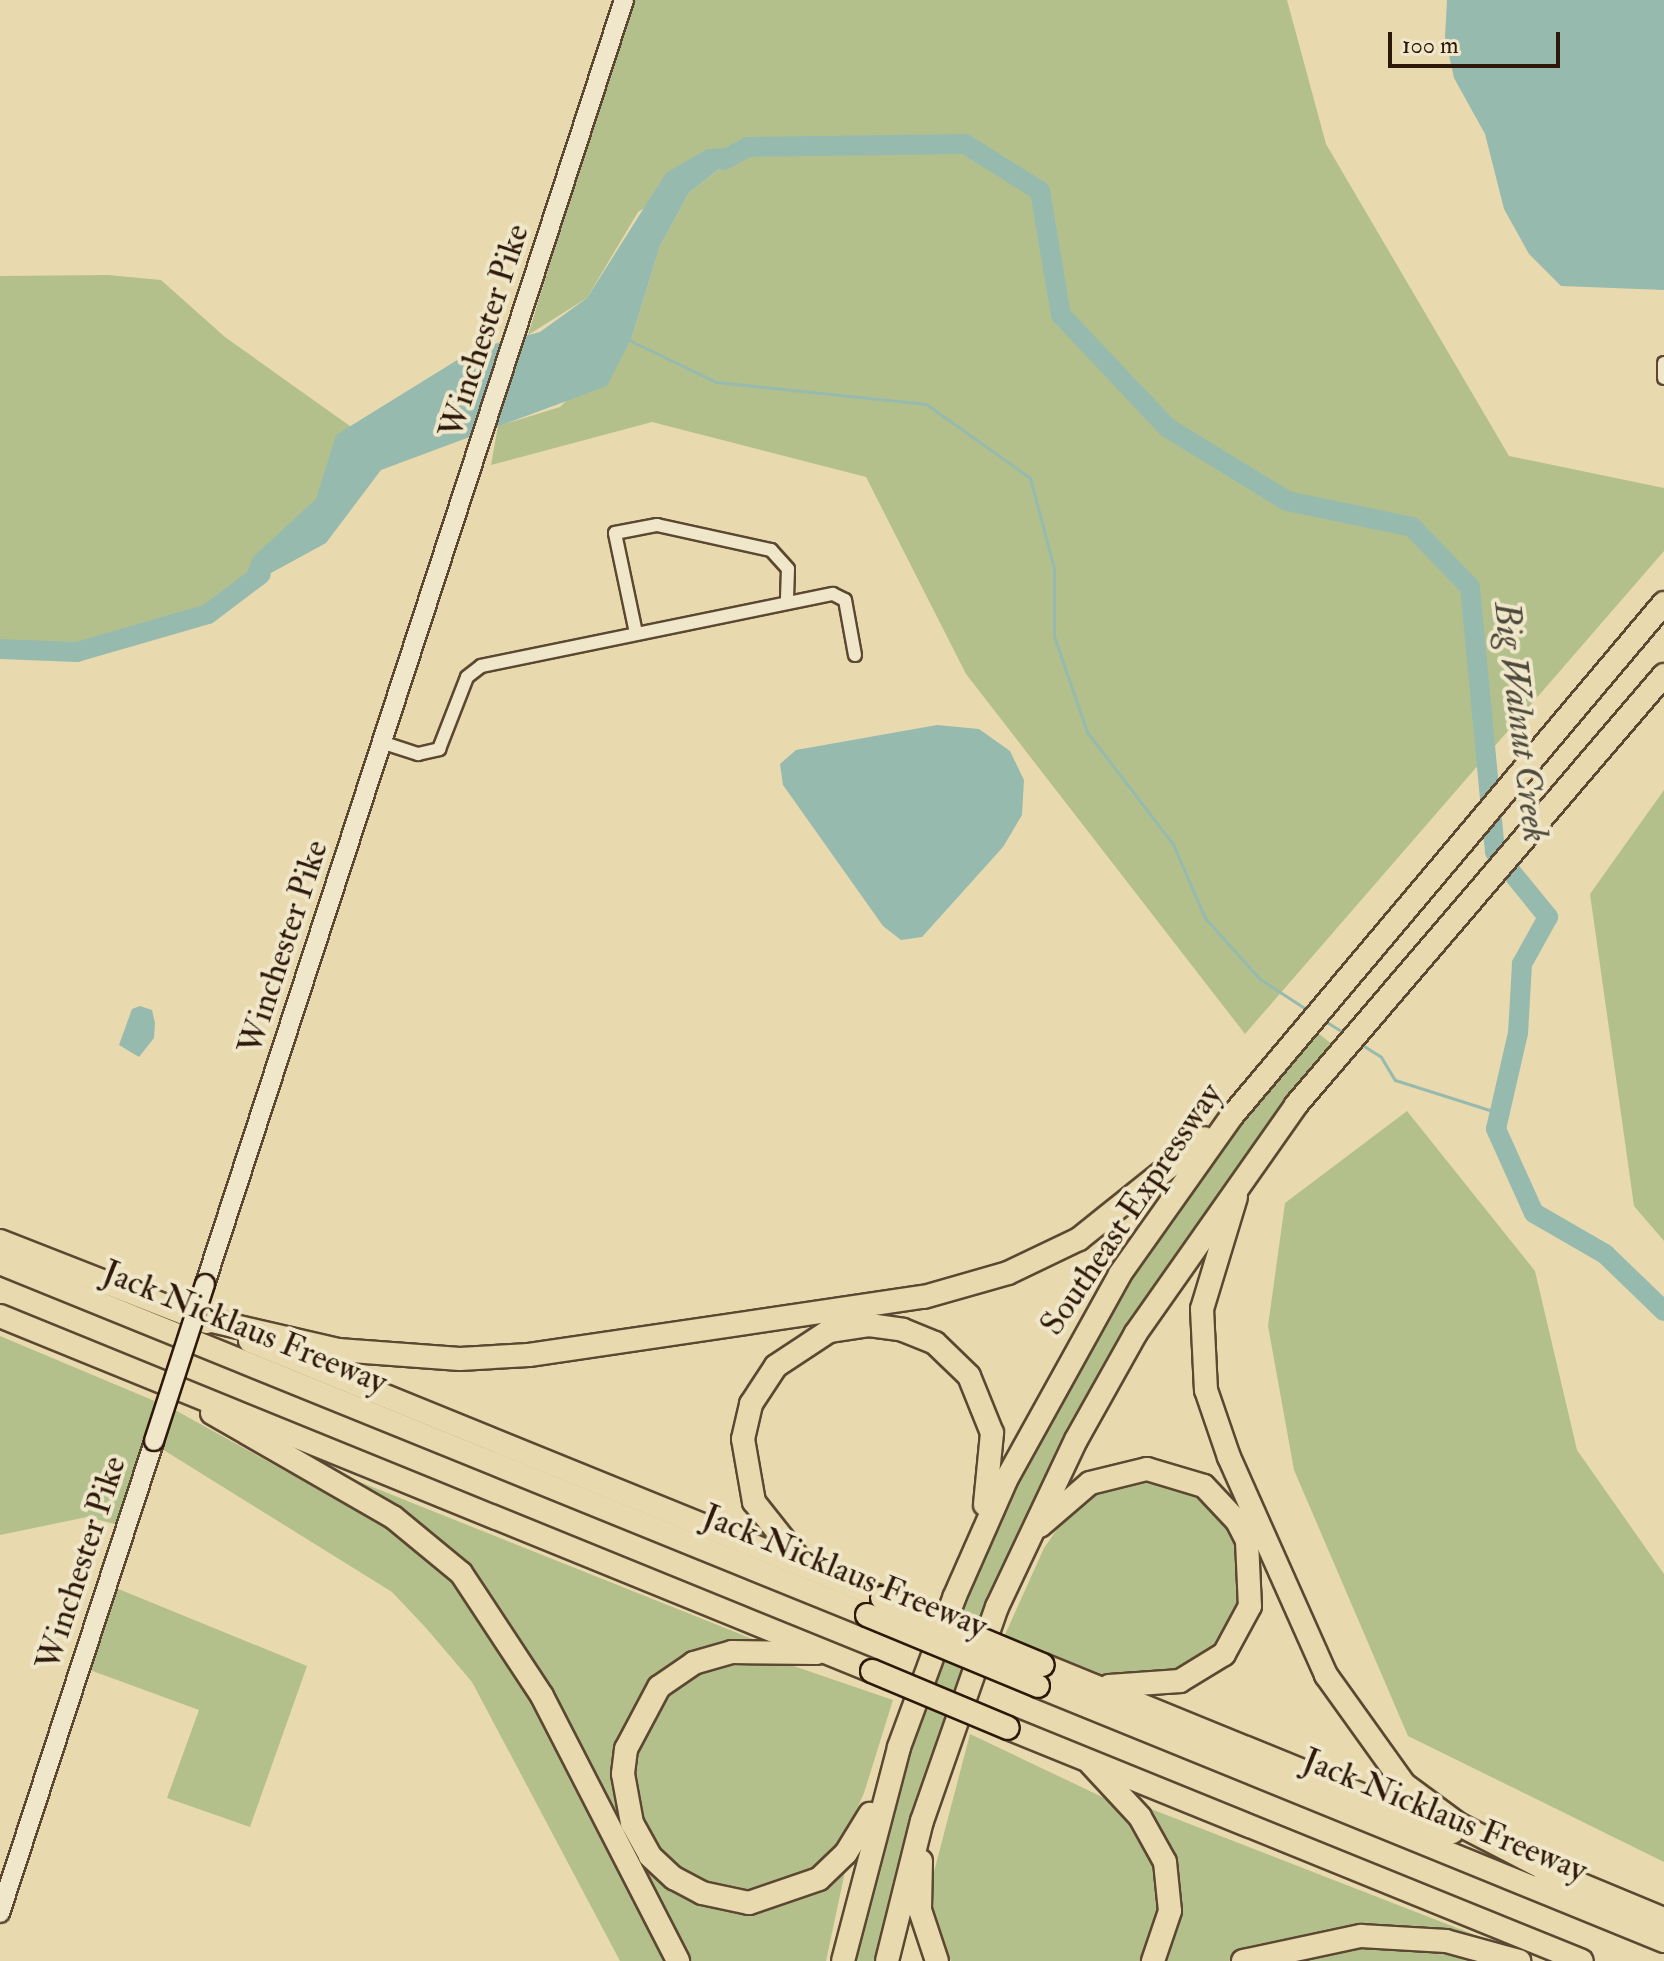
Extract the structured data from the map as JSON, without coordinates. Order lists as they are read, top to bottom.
{
  "streets": {
    "highway": ["Southeast Expressway", "Jack Nicklaus Freeway"],
    "main road": ["Winchester Pike"]
  },
  "water": ["Big Walnut Creek"],
  "scale_bar": "100 m"
}
